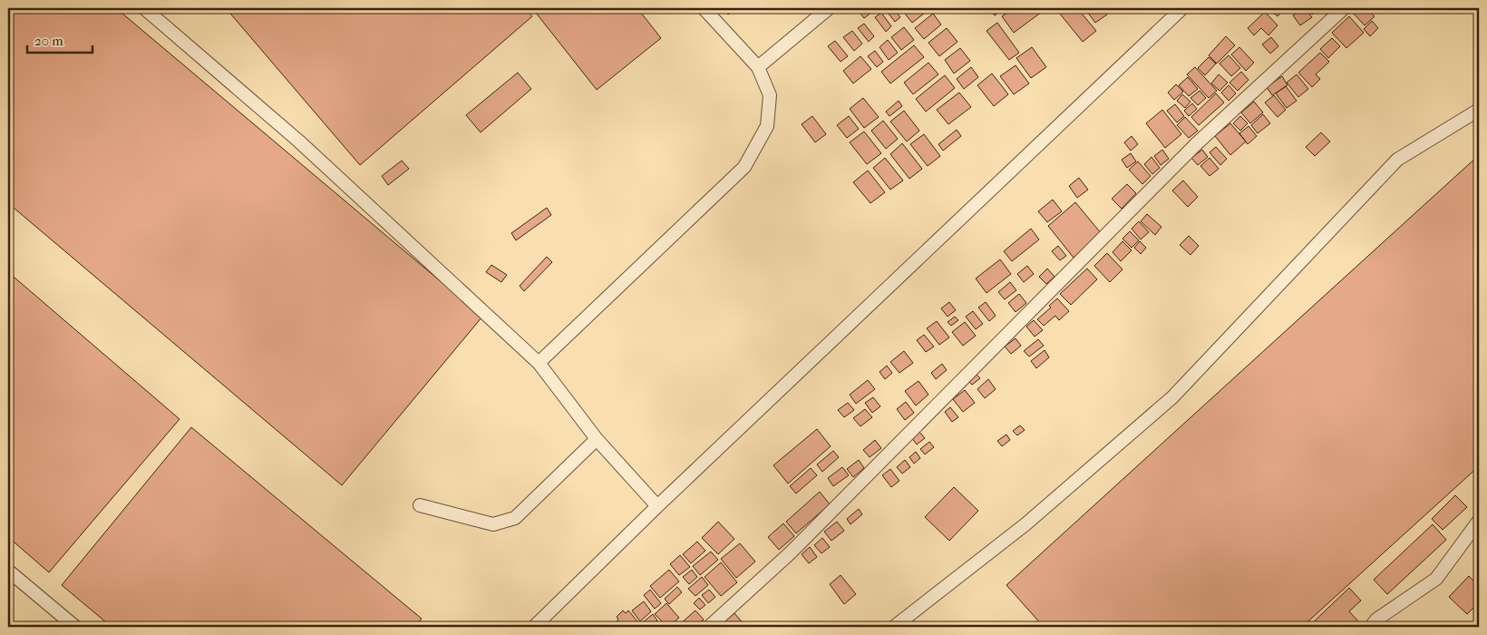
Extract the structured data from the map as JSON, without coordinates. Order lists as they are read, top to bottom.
{
  "scale_bar": "20 m"
}
